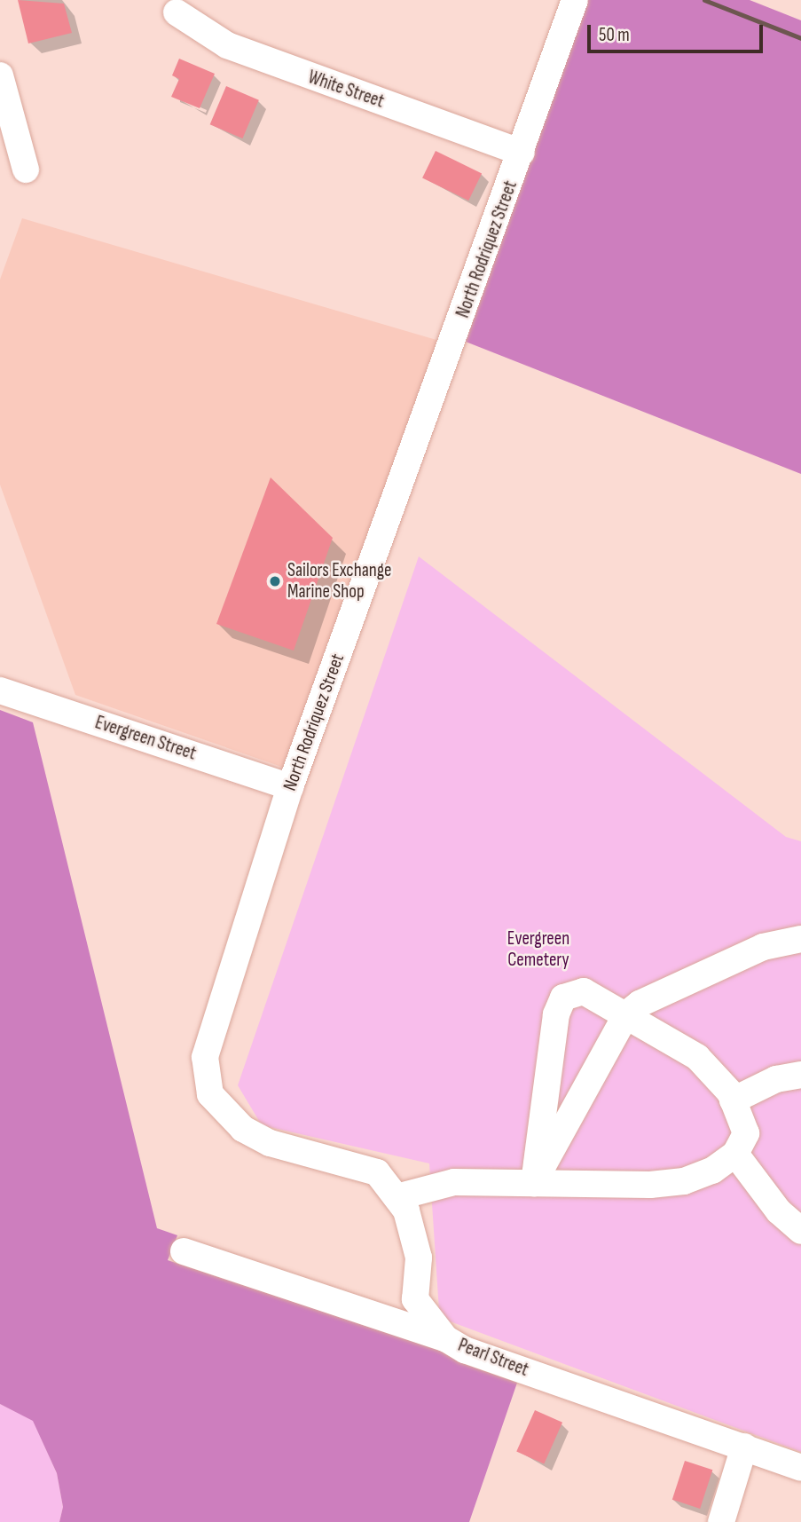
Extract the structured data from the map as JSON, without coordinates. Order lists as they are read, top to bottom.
{
  "streets": {
    "street": [
      "White Street",
      "North Rodriquez Street",
      "Evergreen Street",
      "Pearl Street"
    ]
  },
  "crossings": [
    ["White Street", "North Rodriquez Street"],
    ["North Rodriquez Street", "Evergreen Street"],
    ["North Rodriquez Street", "Pearl Street"]
  ],
  "parks": ["Evergreen Cemetery"],
  "places": ["Sailors Exchange Marine Shop"],
  "scale_bar": "50 m"
}
